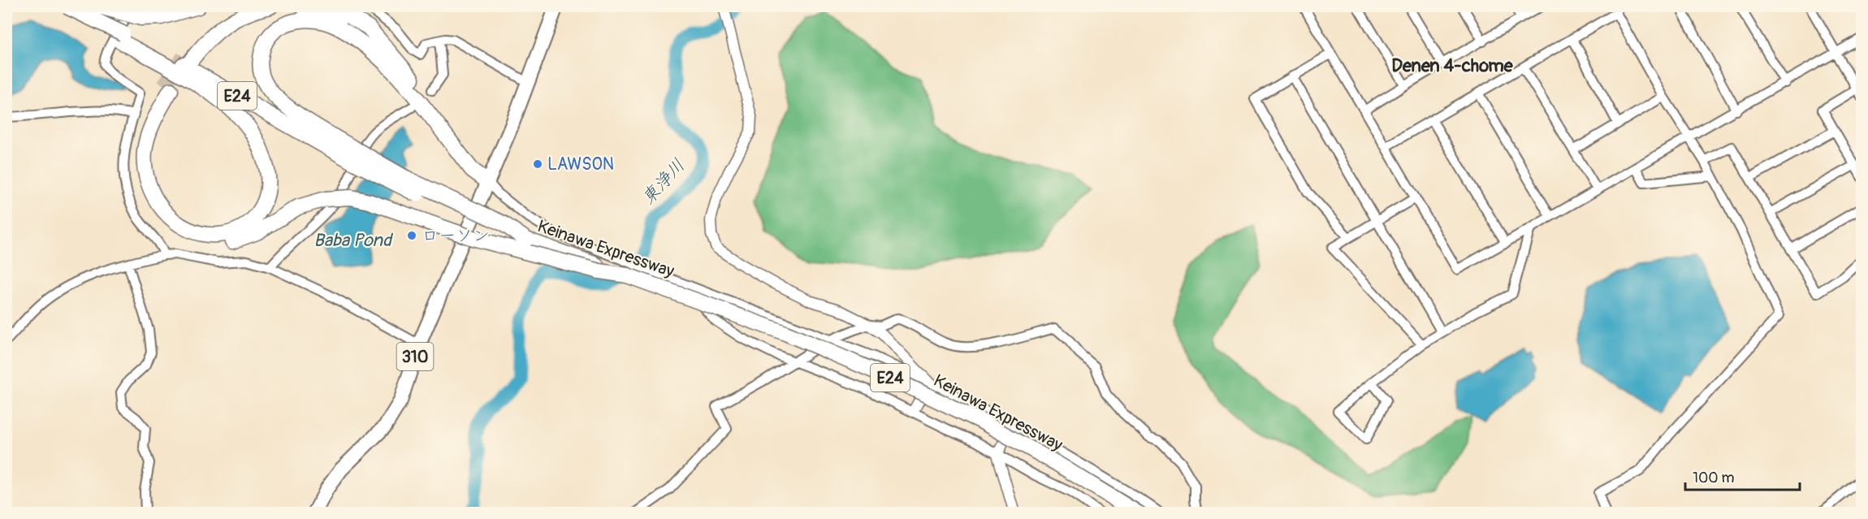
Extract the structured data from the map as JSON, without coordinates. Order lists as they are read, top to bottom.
{
  "streets": {
    "highway": ["E24", "Keinawa Expressway", "310"]
  },
  "crossings": [
    ["E24", "Keinawa Expressway"]
  ],
  "districts": ["Denen 4-chome"],
  "water": ["東浄川", "Baba Pond"],
  "places": ["LAWSON", "ローソン"],
  "scale_bar": "100 m"
}
